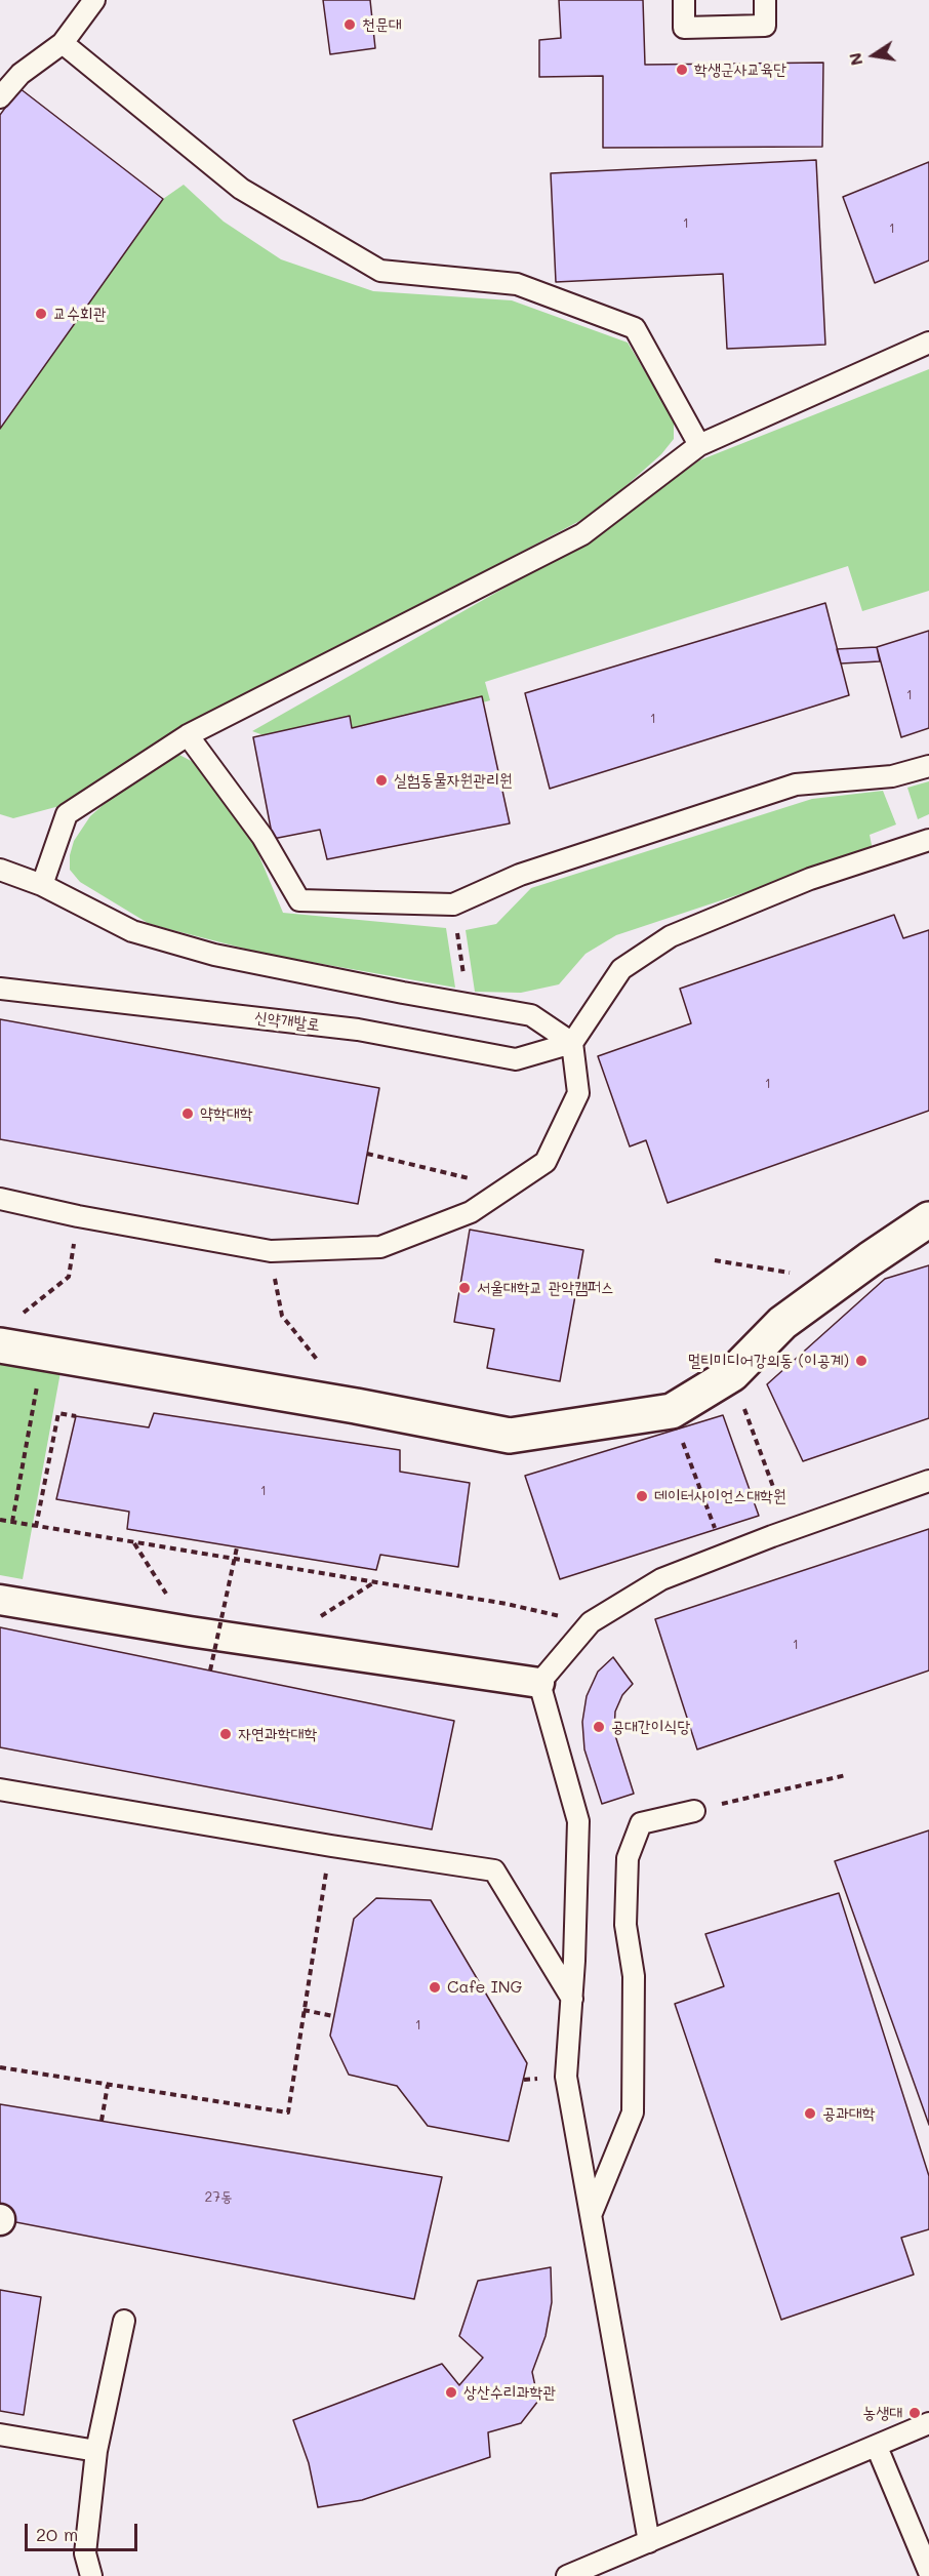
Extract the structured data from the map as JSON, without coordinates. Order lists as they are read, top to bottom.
{
  "streets": {
    "lane": ["신약개발로"]
  },
  "places": [
    "천문대",
    "학생군사교육단",
    "교수회관",
    "실험동물자원관리원",
    "약학대학",
    "서울대학교 관악캠퍼스",
    "멀티미디어강의동 (이공계)",
    "데이터사이언스대학원",
    "공대간이식당",
    "자연과학대학",
    "Cafe ING",
    "공과대학",
    "상산수리과학관",
    "농생대"
  ],
  "house_numbers": [
    "1",
    "1",
    "1",
    "1",
    "1",
    "1",
    "1",
    "1",
    "27동"
  ],
  "scale_bar": "20 m",
  "north": "left"
}
